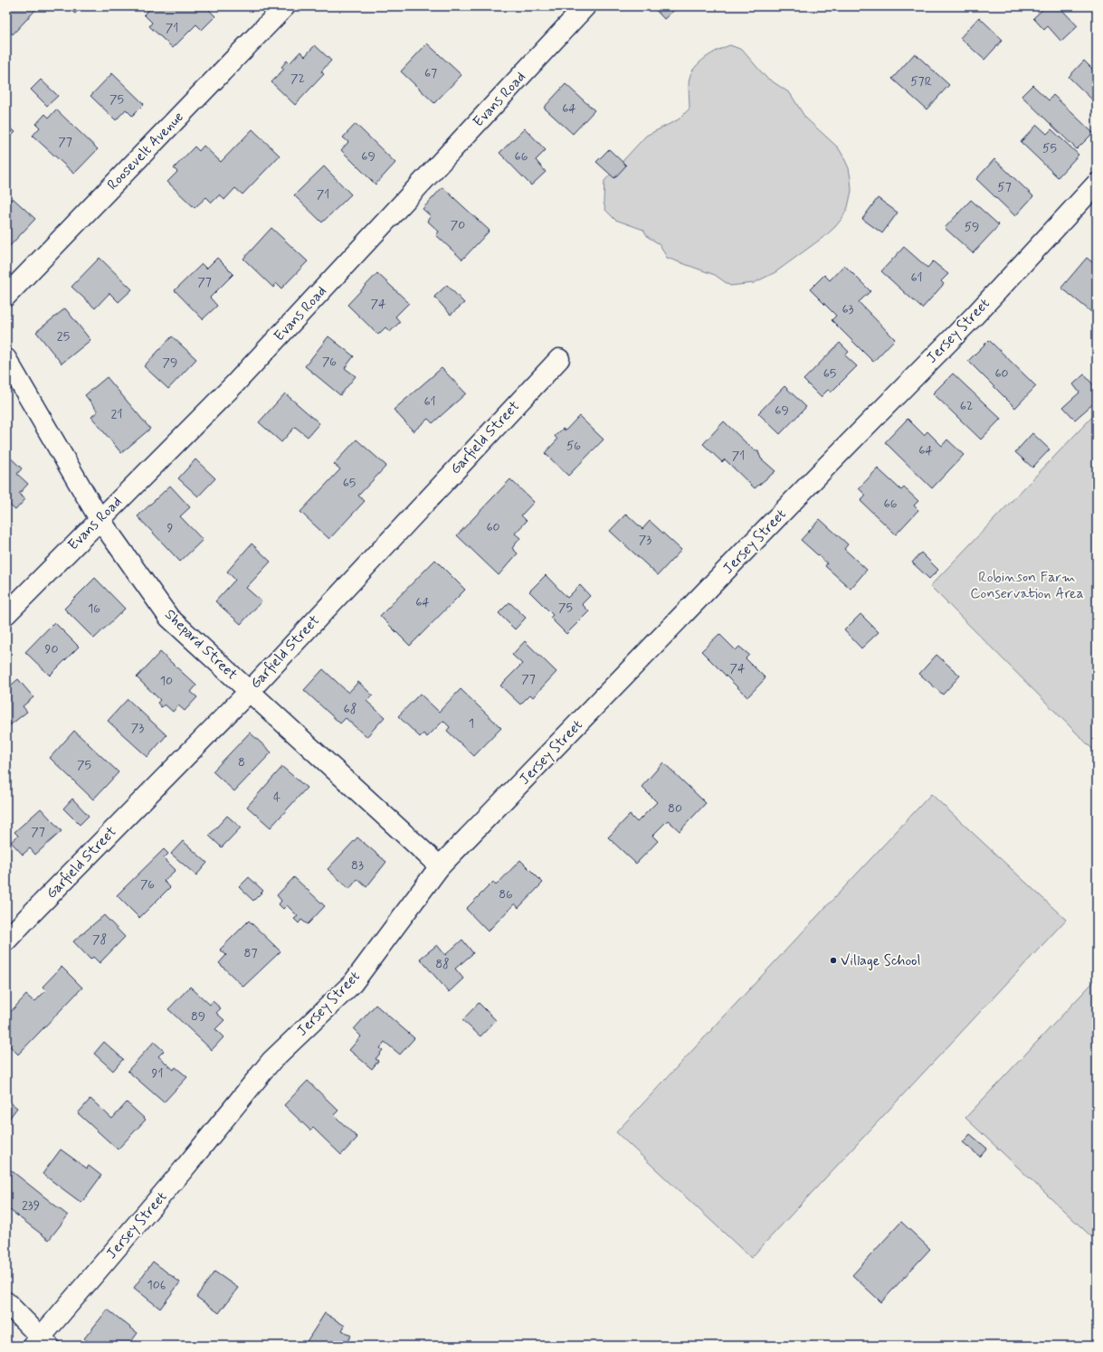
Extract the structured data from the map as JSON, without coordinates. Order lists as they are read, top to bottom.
{
  "streets": {
    "street": [
      "Evans Road",
      "Roosevelt Avenue",
      "Jersey Street",
      "Garfield Street",
      "Shepard Street"
    ]
  },
  "crossings": [
    ["Evans Road", "Shepard Street"],
    ["Jersey Street", "Shepard Street"],
    ["Garfield Street", "Shepard Street"]
  ],
  "parks": ["Robinson Farm Conservation Area"],
  "places": ["Village School"],
  "house_numbers": [
    "71",
    "67",
    "72",
    "57R",
    "75",
    "64",
    "77",
    "55",
    "69",
    "66",
    "57",
    "71",
    "70",
    "59",
    "61",
    "77",
    "74",
    "63",
    "25",
    "76",
    "79",
    "65",
    "60",
    "61",
    "62",
    "69",
    "21",
    "56",
    "64",
    "71",
    "65",
    "66",
    "60",
    "9",
    "73",
    "64",
    "75",
    "16",
    "90",
    "74",
    "77",
    "10",
    "68",
    "1",
    "73",
    "8",
    "75",
    "4",
    "80",
    "77",
    "83",
    "76",
    "86",
    "78",
    "87",
    "88",
    "89",
    "91",
    "239",
    "106"
  ]
}
